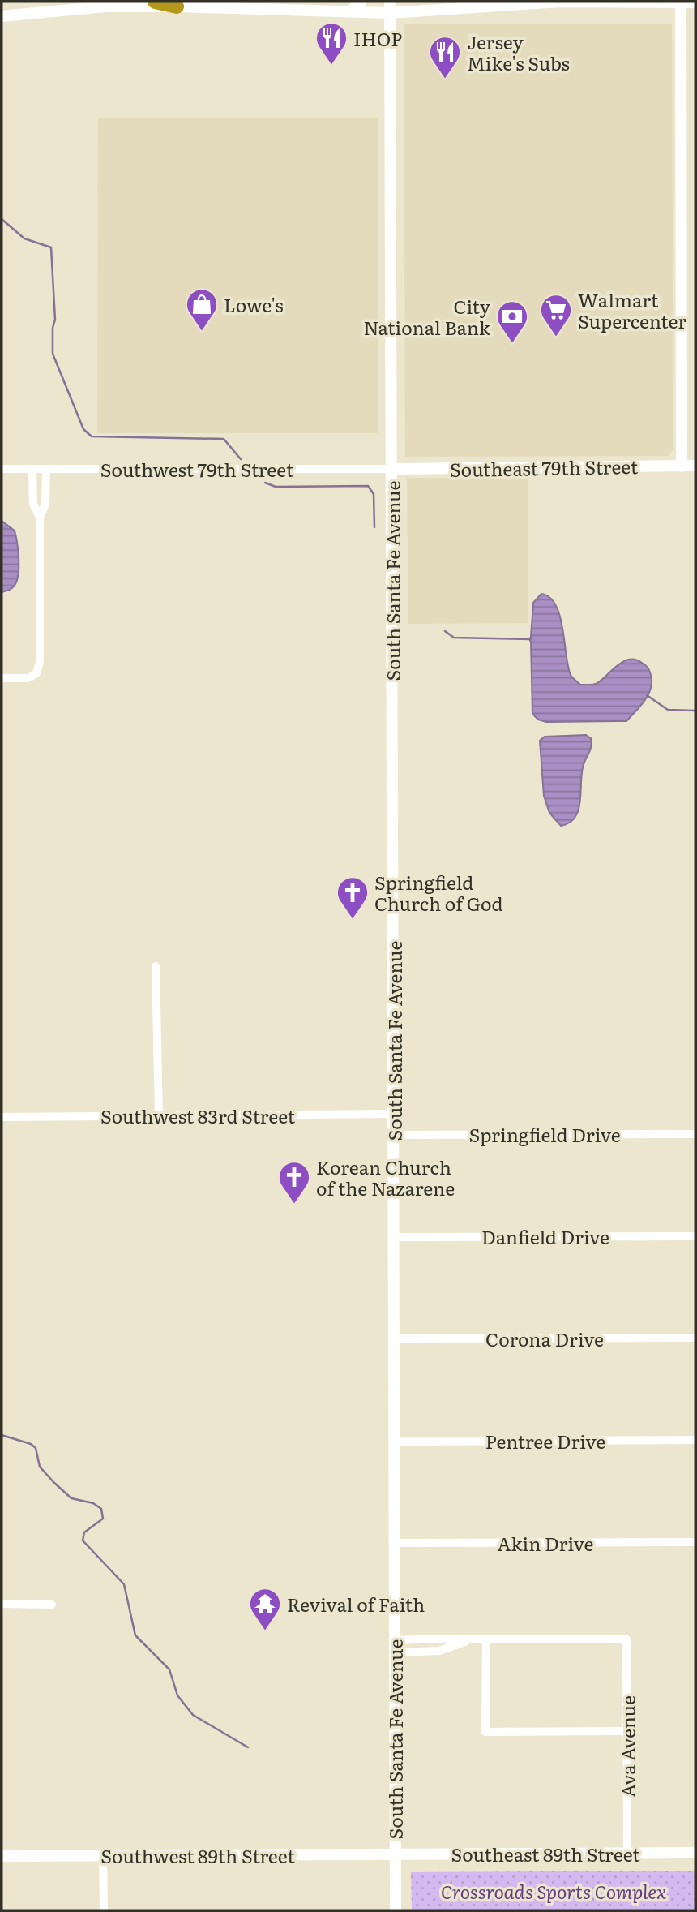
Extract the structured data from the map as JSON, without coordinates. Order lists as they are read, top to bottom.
{
  "streets": {
    "main road": [
      "Southeast 79th Street",
      "South Santa Fe Avenue",
      "Southeast 89th Street",
      "Southwest 89th Street"
    ],
    "street": [
      "Southwest 79th Street",
      "Southwest 83rd Street",
      "Springfield Drive",
      "Danfield Drive",
      "Corona Drive",
      "Pentree Drive",
      "Akin Drive",
      "Ava Avenue"
    ]
  },
  "crossings": [
    ["Southeast 79th Street", "Southwest 79th Street"],
    ["Southeast 79th Street", "South Santa Fe Avenue"],
    ["Southwest 79th Street", "South Santa Fe Avenue"],
    ["South Santa Fe Avenue", "Southwest 83rd Street"],
    ["South Santa Fe Avenue", "Springfield Drive"],
    ["South Santa Fe Avenue", "Danfield Drive"],
    ["South Santa Fe Avenue", "Corona Drive"],
    ["South Santa Fe Avenue", "Pentree Drive"],
    ["South Santa Fe Avenue", "Akin Drive"],
    ["South Santa Fe Avenue", "Southeast 89th Street"],
    ["South Santa Fe Avenue", "Southwest 89th Street"],
    ["Ava Avenue", "Southeast 89th Street"],
    ["Southeast 89th Street", "Southwest 89th Street"]
  ],
  "parks": ["Crossroads Sports Complex"],
  "places": {
    "restaurant": ["IHOP", "Jersey Mike's Subs"],
    "shop": ["Lowe's"],
    "supermarket": ["Walmart Supercenter"],
    "bank": ["City National Bank"],
    "church": ["Springfield Church of God", "Korean Church of the Nazarene"],
    "temple": ["Revival of Faith"]
  }
}
